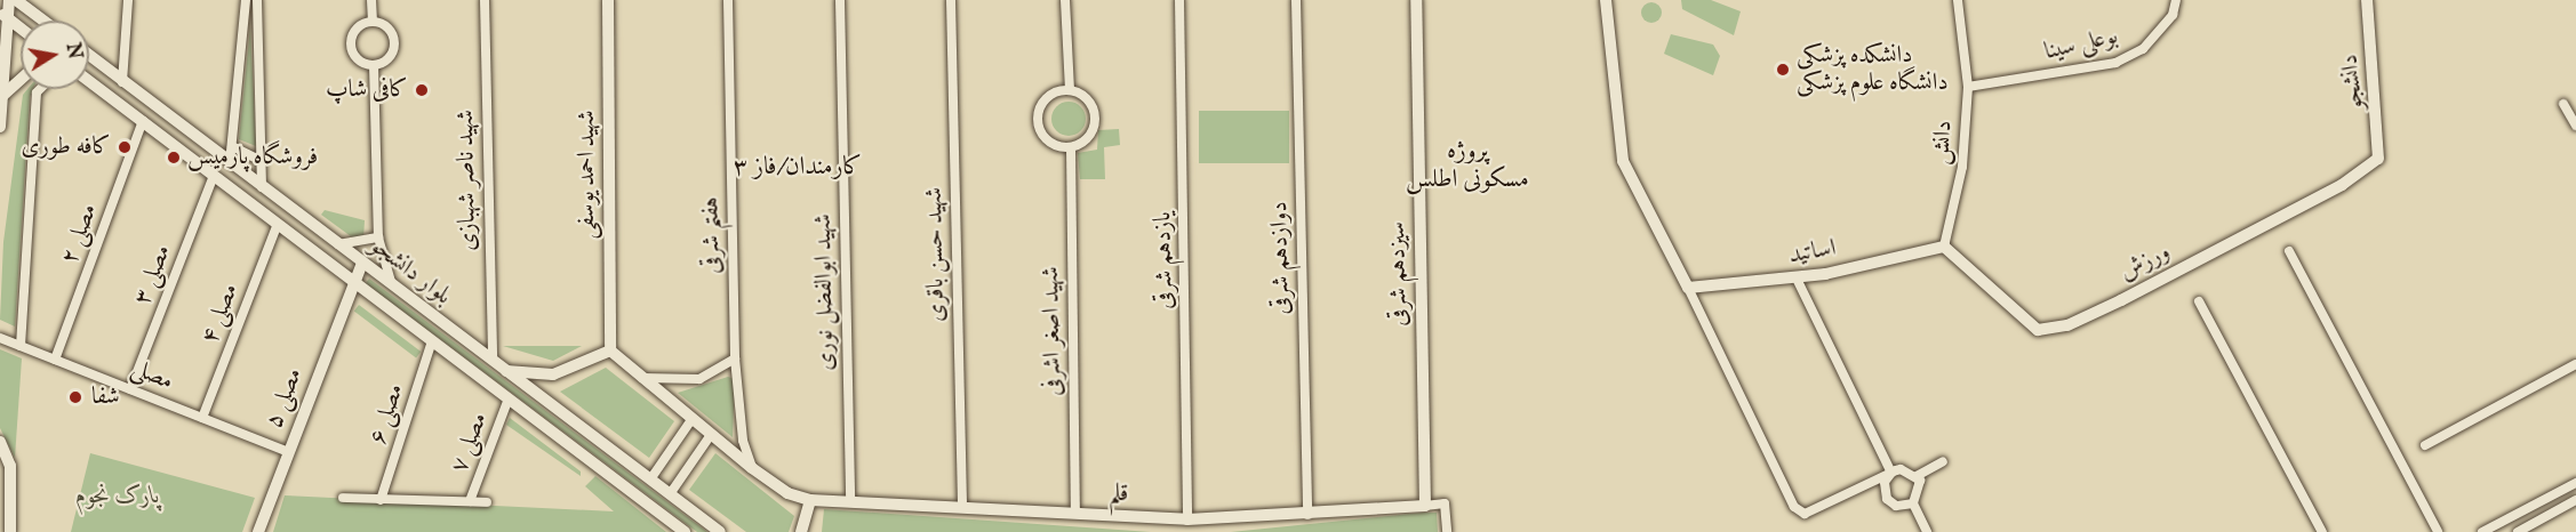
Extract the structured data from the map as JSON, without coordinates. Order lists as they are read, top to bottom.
{
  "streets": {
    "street": [
      "بوعلی سینا",
      "دانشجو",
      "دانش",
      "شهید احمد یوسفی",
      "شهید ناصر شهبازی",
      "مصلی ۲",
      "هفتم شرقی",
      "اساتید",
      "شهید حسن باقری",
      "دوازدهم شرقی",
      "یازدهم شرقی",
      "ورزش",
      "بلوار دانشجو",
      "سیزدهم شرقی",
      "مصلی ۳",
      "شهید ابوالفضل نوری",
      "مصلی ۴",
      "شهید اصغر اشرفی",
      "مصلی",
      "مصلی ۵",
      "مصلی ۶",
      "مصلی ۷",
      "قلم"
    ]
  },
  "crossings": [
    ["بوعلی سینا", "دانش"],
    ["دانشجو", "ورزش"],
    ["دانش", "اساتید"],
    ["دانش", "ورزش"],
    ["شهید احمد یوسفی", "قلم"],
    ["شهید ناصر شهبازی", "بلوار دانشجو"],
    ["مصلی ۲", "بلوار دانشجو"],
    ["مصلی ۲", "مصلی"],
    ["هفتم شرقی", "قلم"],
    ["اساتید", "ورزش"],
    ["شهید حسن باقری", "قلم"],
    ["دوازدهم شرقی", "قلم"],
    ["یازدهم شرقی", "قلم"],
    ["بلوار دانشجو", "مصلی ۳"],
    ["بلوار دانشجو", "مصلی ۴"],
    ["بلوار دانشجو", "مصلی ۵"],
    ["بلوار دانشجو", "مصلی ۶"],
    ["بلوار دانشجو", "مصلی ۷"],
    ["سیزدهم شرقی", "قلم"],
    ["مصلی ۳", "مصلی"],
    ["شهید ابوالفضل نوری", "قلم"],
    ["مصلی ۴", "مصلی"],
    ["شهید اصغر اشرفی", "قلم"],
    ["مصلی", "مصلی ۵"]
  ],
  "districts": ["پروژه مسکونی اطلس", "کارمندان/فاز ۳"],
  "parks": ["پارک نجوم"],
  "places": [
    "دانشکده پزشکی دانشگاه علوم پزشکی",
    "کافی شاپ",
    "کافه طوری",
    "فروشگاه پارمیس",
    "شفا"
  ],
  "north": "right"
}
